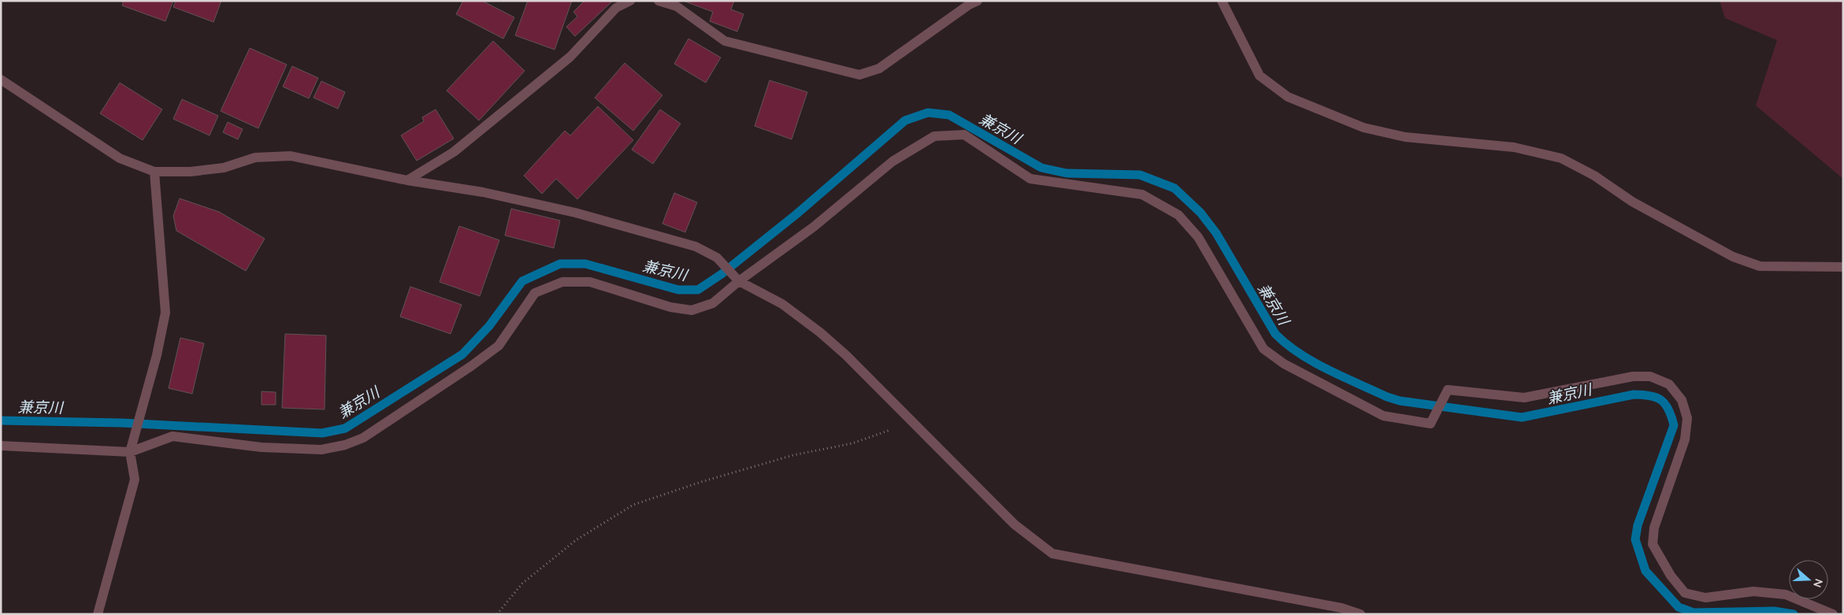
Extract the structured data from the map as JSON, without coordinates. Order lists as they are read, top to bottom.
{
  "water": ["兼京川"],
  "north": "right"
}
